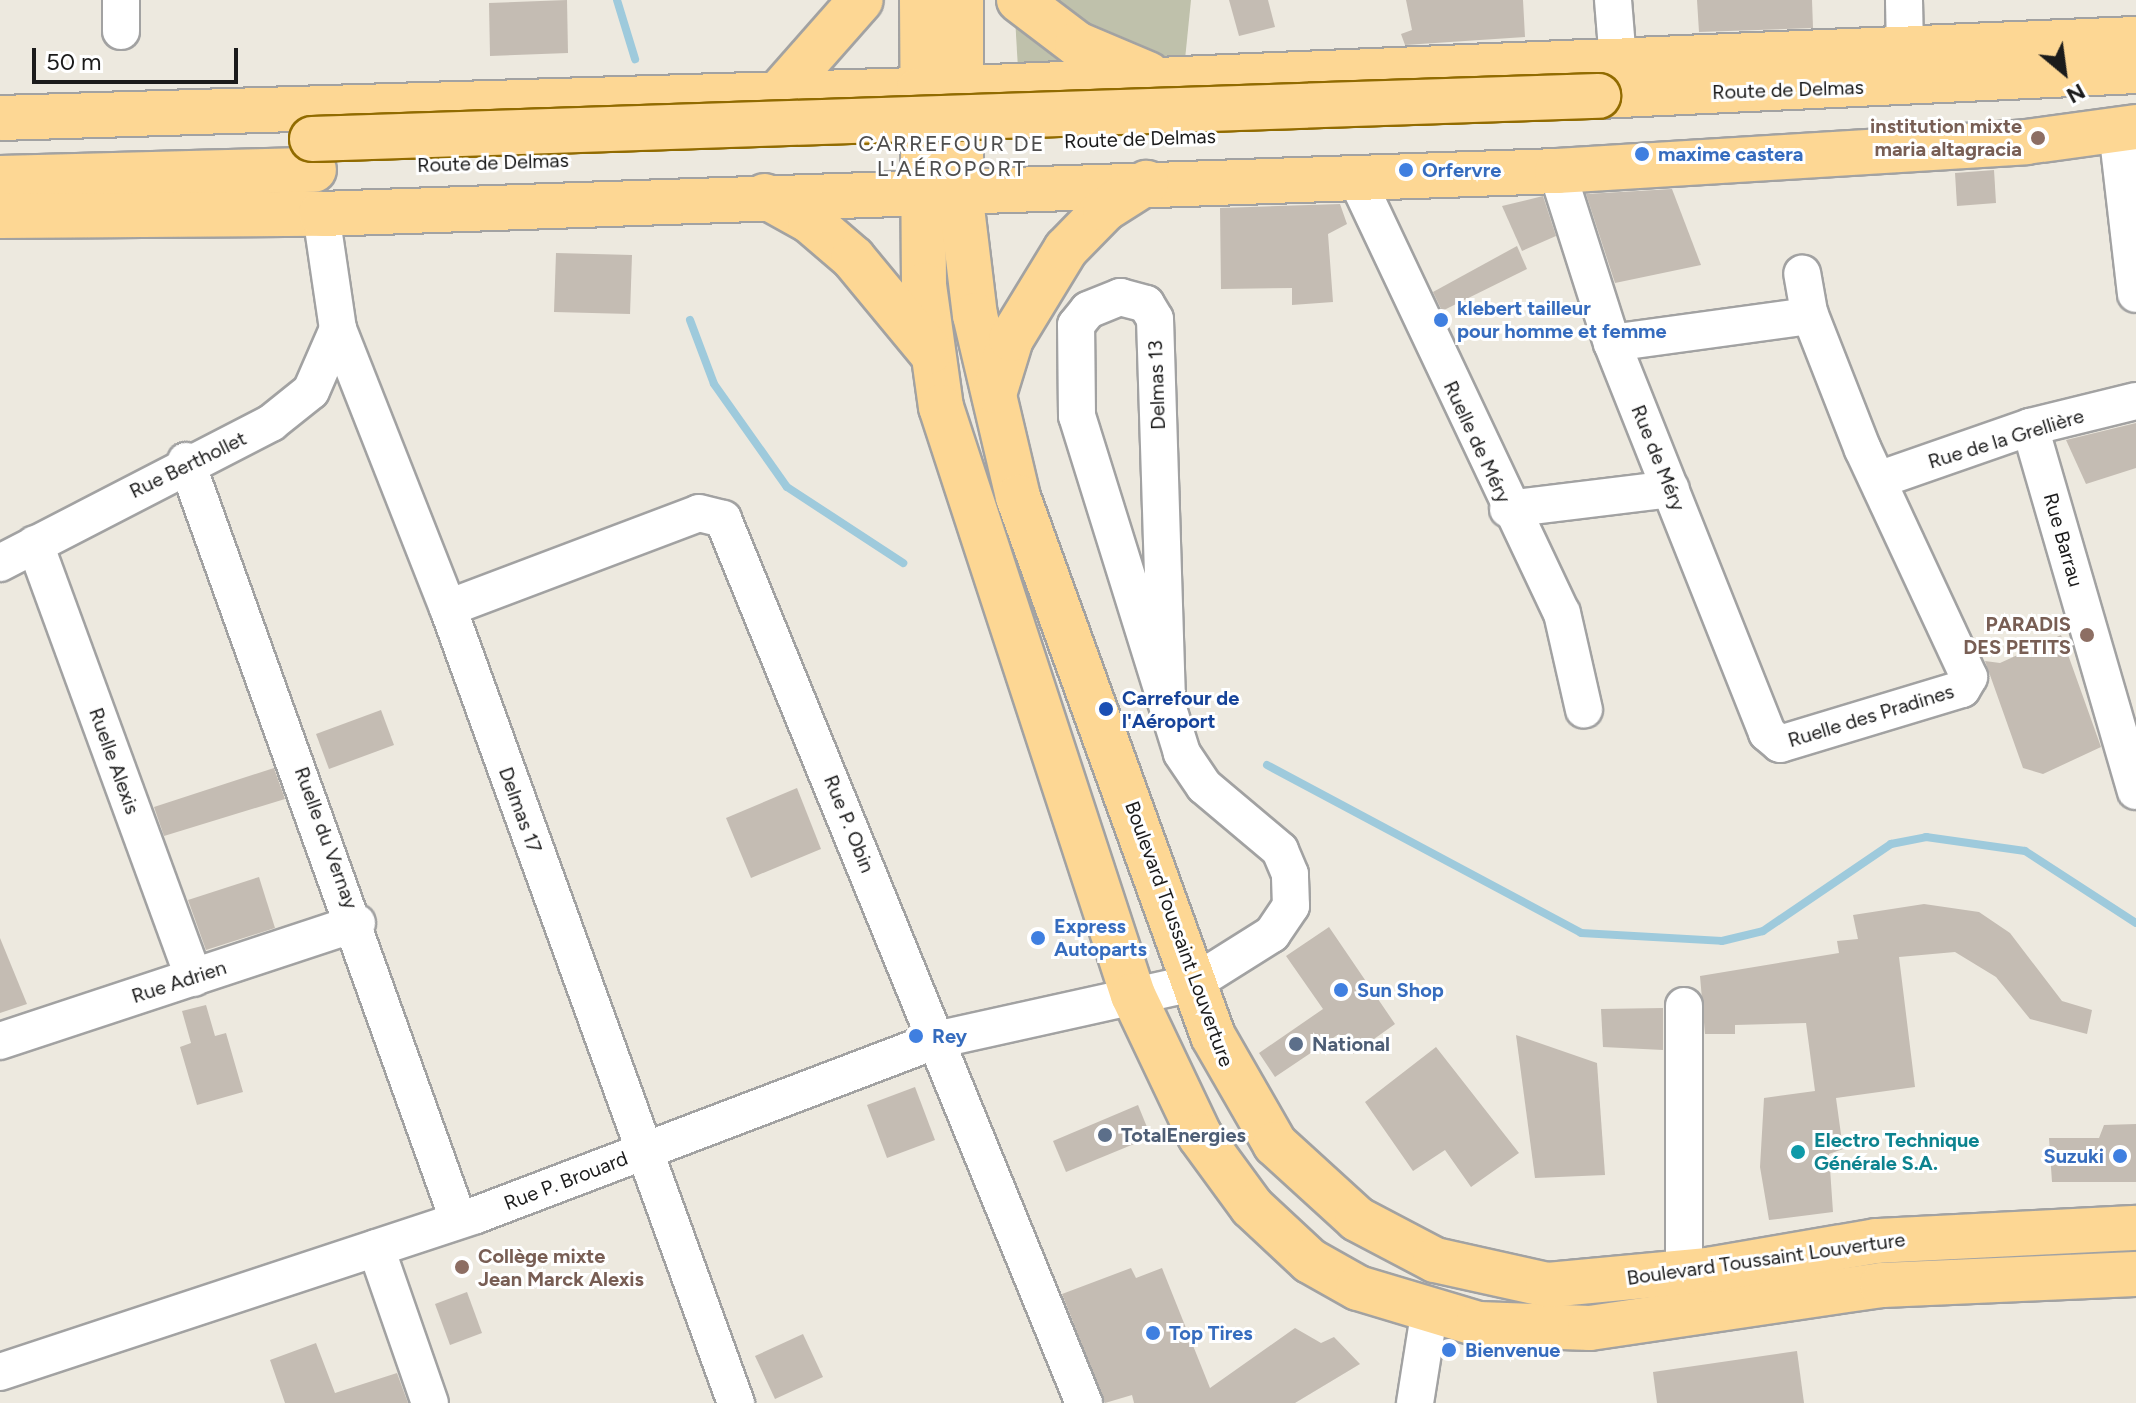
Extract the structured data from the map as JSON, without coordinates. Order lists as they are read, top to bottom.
{
  "streets": {
    "main road": ["Route de Delmas", "Boulevard Toussaint Louverture"],
    "street": [
      "Delmas 13",
      "Rue de la Grellière",
      "Ruelle de Méry",
      "Rue de Méry",
      "Rue Berthollet",
      "Rue Barrau",
      "Ruelle des Pradines",
      "Ruelle Alexis",
      "Delmas 17",
      "Rue P. Obin",
      "Ruelle du Vernay",
      "Rue Adrien",
      "Rue P. Brouard"
    ]
  },
  "crossings": [
    ["Delmas 13", "Boulevard Toussaint Louverture"],
    ["Delmas 13", "Rue P. Brouard"],
    ["Rue de la Grellière", "Rue Barrau"],
    ["Rue de la Grellière", "Ruelle des Pradines"],
    ["Rue de Méry", "Ruelle des Pradines"],
    ["Rue Berthollet", "Ruelle Alexis"],
    ["Rue Berthollet", "Delmas 17"],
    ["Rue Berthollet", "Ruelle du Vernay"],
    ["Ruelle Alexis", "Rue Adrien"],
    ["Delmas 17", "Rue P. Obin"],
    ["Delmas 17", "Rue P. Brouard"],
    ["Rue P. Obin", "Rue P. Brouard"],
    ["Ruelle du Vernay", "Rue Adrien"],
    ["Ruelle du Vernay", "Rue P. Brouard"],
    ["Boulevard Toussaint Louverture", "Rue P. Brouard"]
  ],
  "districts": ["CARREFOUR DE L'AÉROPORT"],
  "places": [
    "institution mixte maria altagracia",
    "maxime castera",
    "Orfervre",
    "klebert tailleur pour homme et femme",
    "PARADIS DES PETITS",
    "Carrefour de l'Aéroport",
    "Express Autoparts",
    "Sun Shop",
    "Rey",
    "National",
    "TotalEnergies",
    "Electro Technique Générale S.A.",
    "Suzuki",
    "Collège mixte Jean Marck Alexis",
    "Top Tires",
    "Bienvenue"
  ],
  "scale_bar": "50 m",
  "north": "bottom right"
}
